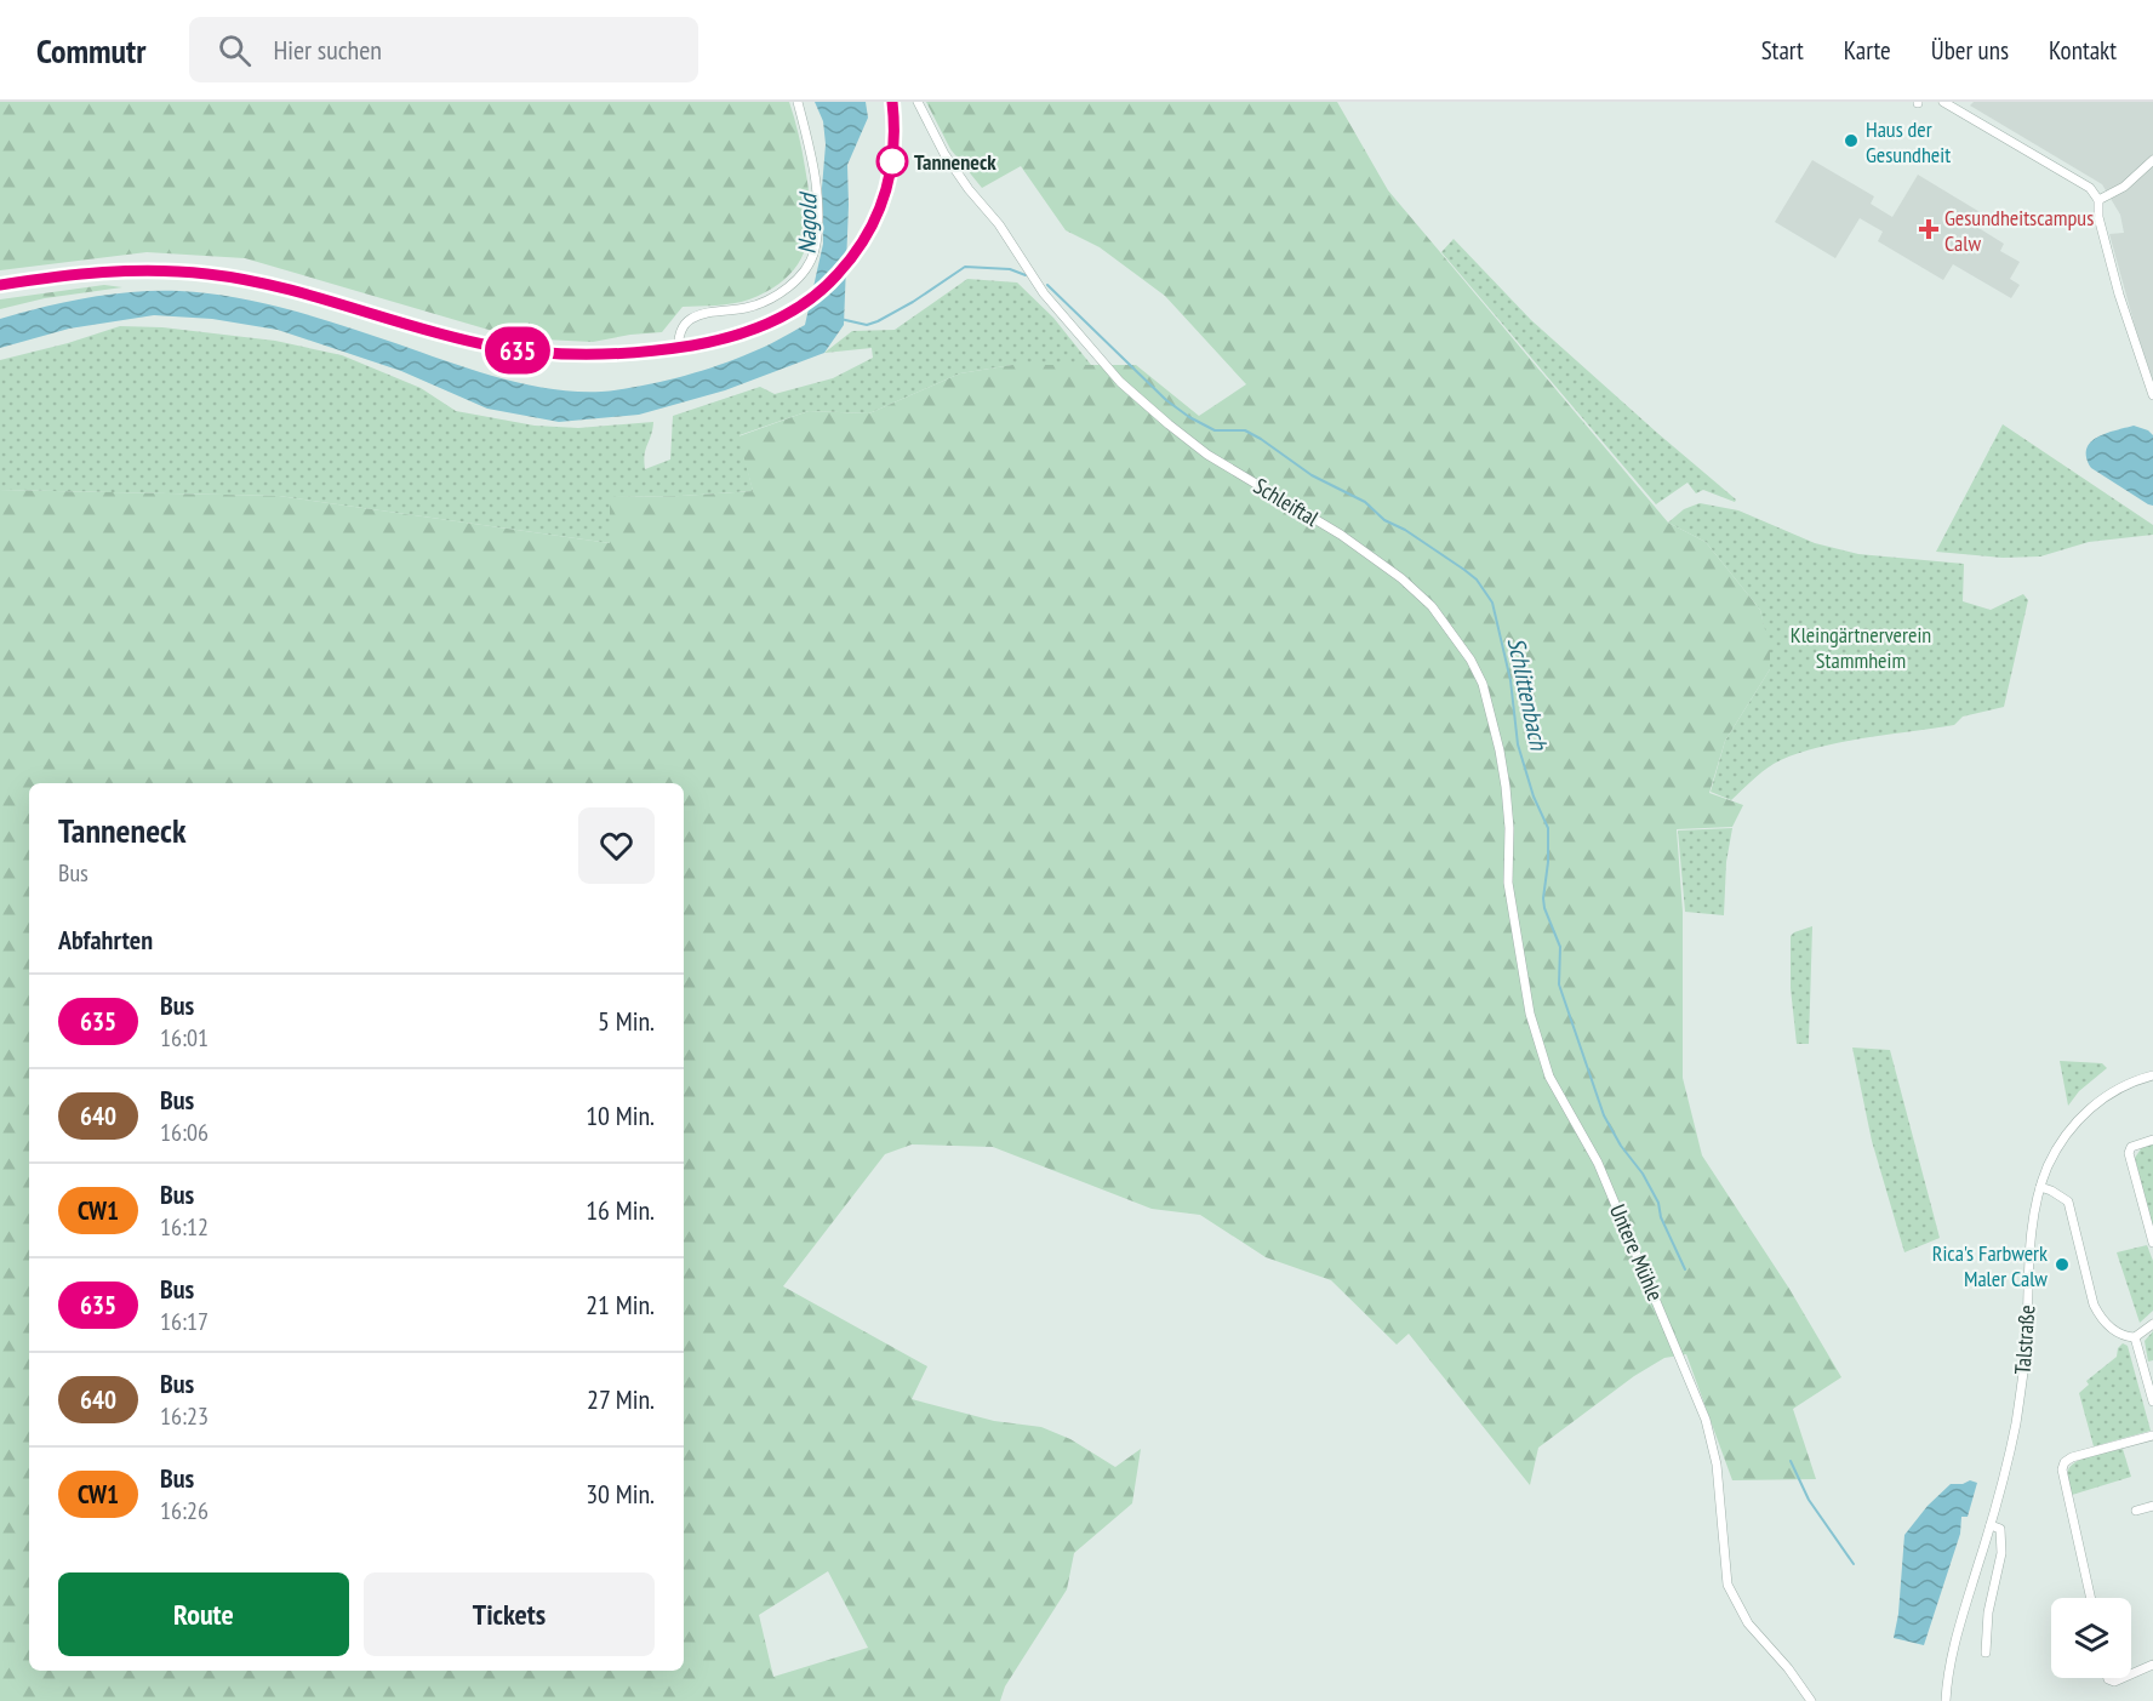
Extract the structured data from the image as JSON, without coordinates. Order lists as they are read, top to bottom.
{
  "streets": {
    "street": ["Schleiftal", "Untere Mühle", "Talstraße"]
  },
  "crossings": [
    ["Schleiftal", "Untere Mühle"]
  ],
  "water": ["Nagold", "Schlittenbach"],
  "parks": ["Kleingärtnerverein Stammheim"],
  "places": {
    "other": ["Haus der Gesundheit", "Tanneneck", "Rica's Farbwerk Maler Calw"],
    "health": ["Gesundheitscampus Calw"]
  },
  "lines": ["bus line 635"],
  "page": {
    "header": "Commutr",
    "search": "Hier suchen",
    "nav": [
      "Start",
      "Karte",
      "Über uns",
      "Kontakt"
    ],
    "on_map": "635",
    "heading": [
      ["Tanneneck", "Bus"],
      "Abfahrten"
    ],
    "list": [
      {
        "mark": "635",
        "name": "Bus",
        "note": "16:01",
        "value": "5 Min."
      },
      {
        "mark": "640",
        "name": "Bus",
        "note": "16:06",
        "value": "10 Min."
      },
      {
        "mark": "CW1",
        "name": "Bus",
        "note": "16:12",
        "value": "16 Min."
      },
      {
        "mark": "635",
        "name": "Bus",
        "note": "16:17",
        "value": "21 Min."
      },
      {
        "mark": "640",
        "name": "Bus",
        "note": "16:23",
        "value": "27 Min."
      },
      {
        "mark": "CW1",
        "name": "Bus",
        "note": "16:26",
        "value": "30 Min."
      }
    ],
    "buttons": ["Route", "Tickets"]
  }
}
